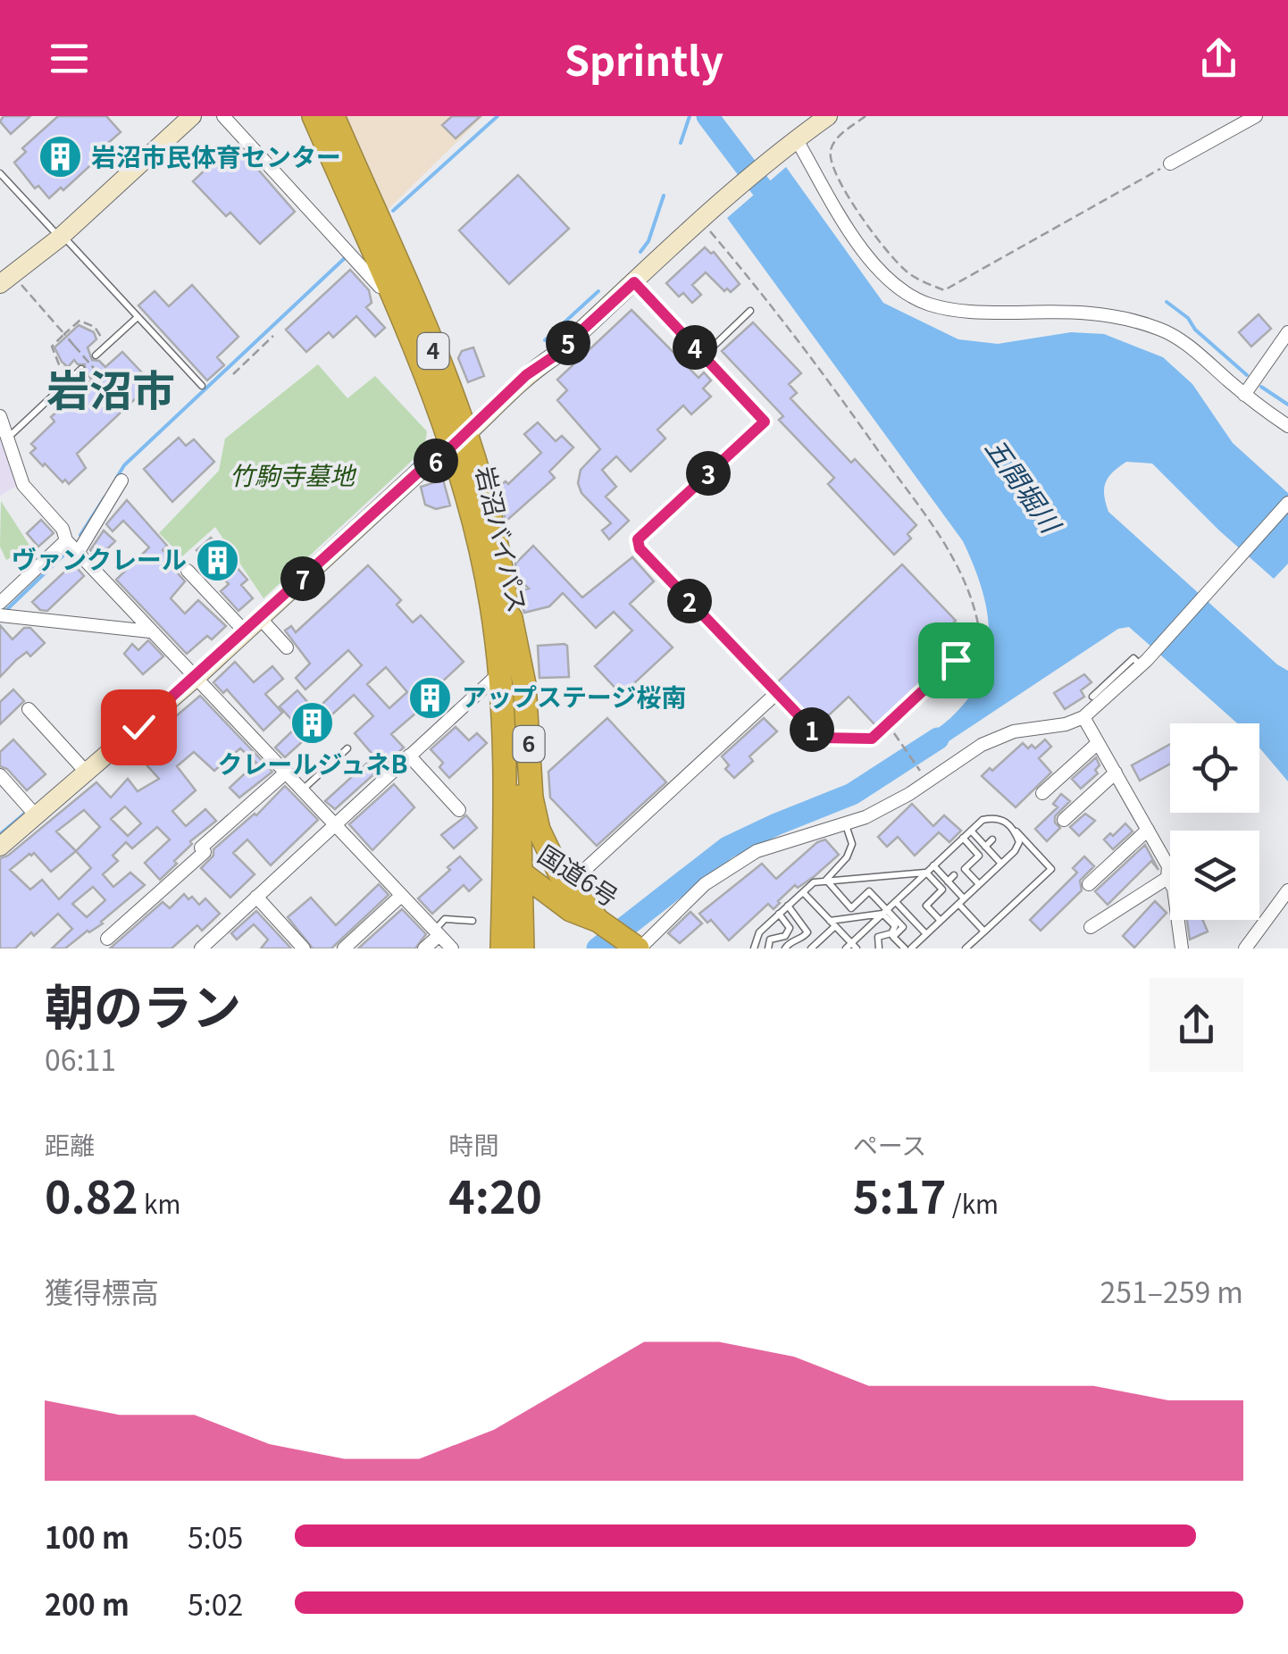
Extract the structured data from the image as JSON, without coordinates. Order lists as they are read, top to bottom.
{
  "streets": {
    "highway": [
      "4",
      "岩沼バイパス",
      "6",
      "国道6号"
    ]
  },
  "crossings": [
    ["岩沼バイパス", "6"],
    ["岩沼バイパス", "国道6号"],
    ["6", "国道6号"]
  ],
  "districts": ["岩沼市"],
  "water": ["五間堀川"],
  "parks": ["竹駒寺墓地"],
  "places": {
    "building": [
      "岩沼市民体育センター",
      "ヴァンクレール",
      "アップステージ桜南",
      "クレールジュネB"
    ]
  },
  "page": {
    "header": "Sprintly",
    "pins": [
      "5",
      "4",
      "6",
      "3",
      "7",
      "2",
      "1"
    ],
    "heading": ["朝のラン", "06:11"],
    "stats": [
      ["距離", "0.82 km"],
      ["時間", "4:20"],
      ["ペース", "5:17 /km"]
    ],
    "chart": ["獲得標高", "251–259 m"],
    "list": [
      {
        "name": "100 m",
        "note": "5:05"
      },
      {
        "name": "200 m",
        "note": "5:02"
      }
    ]
  }
}
